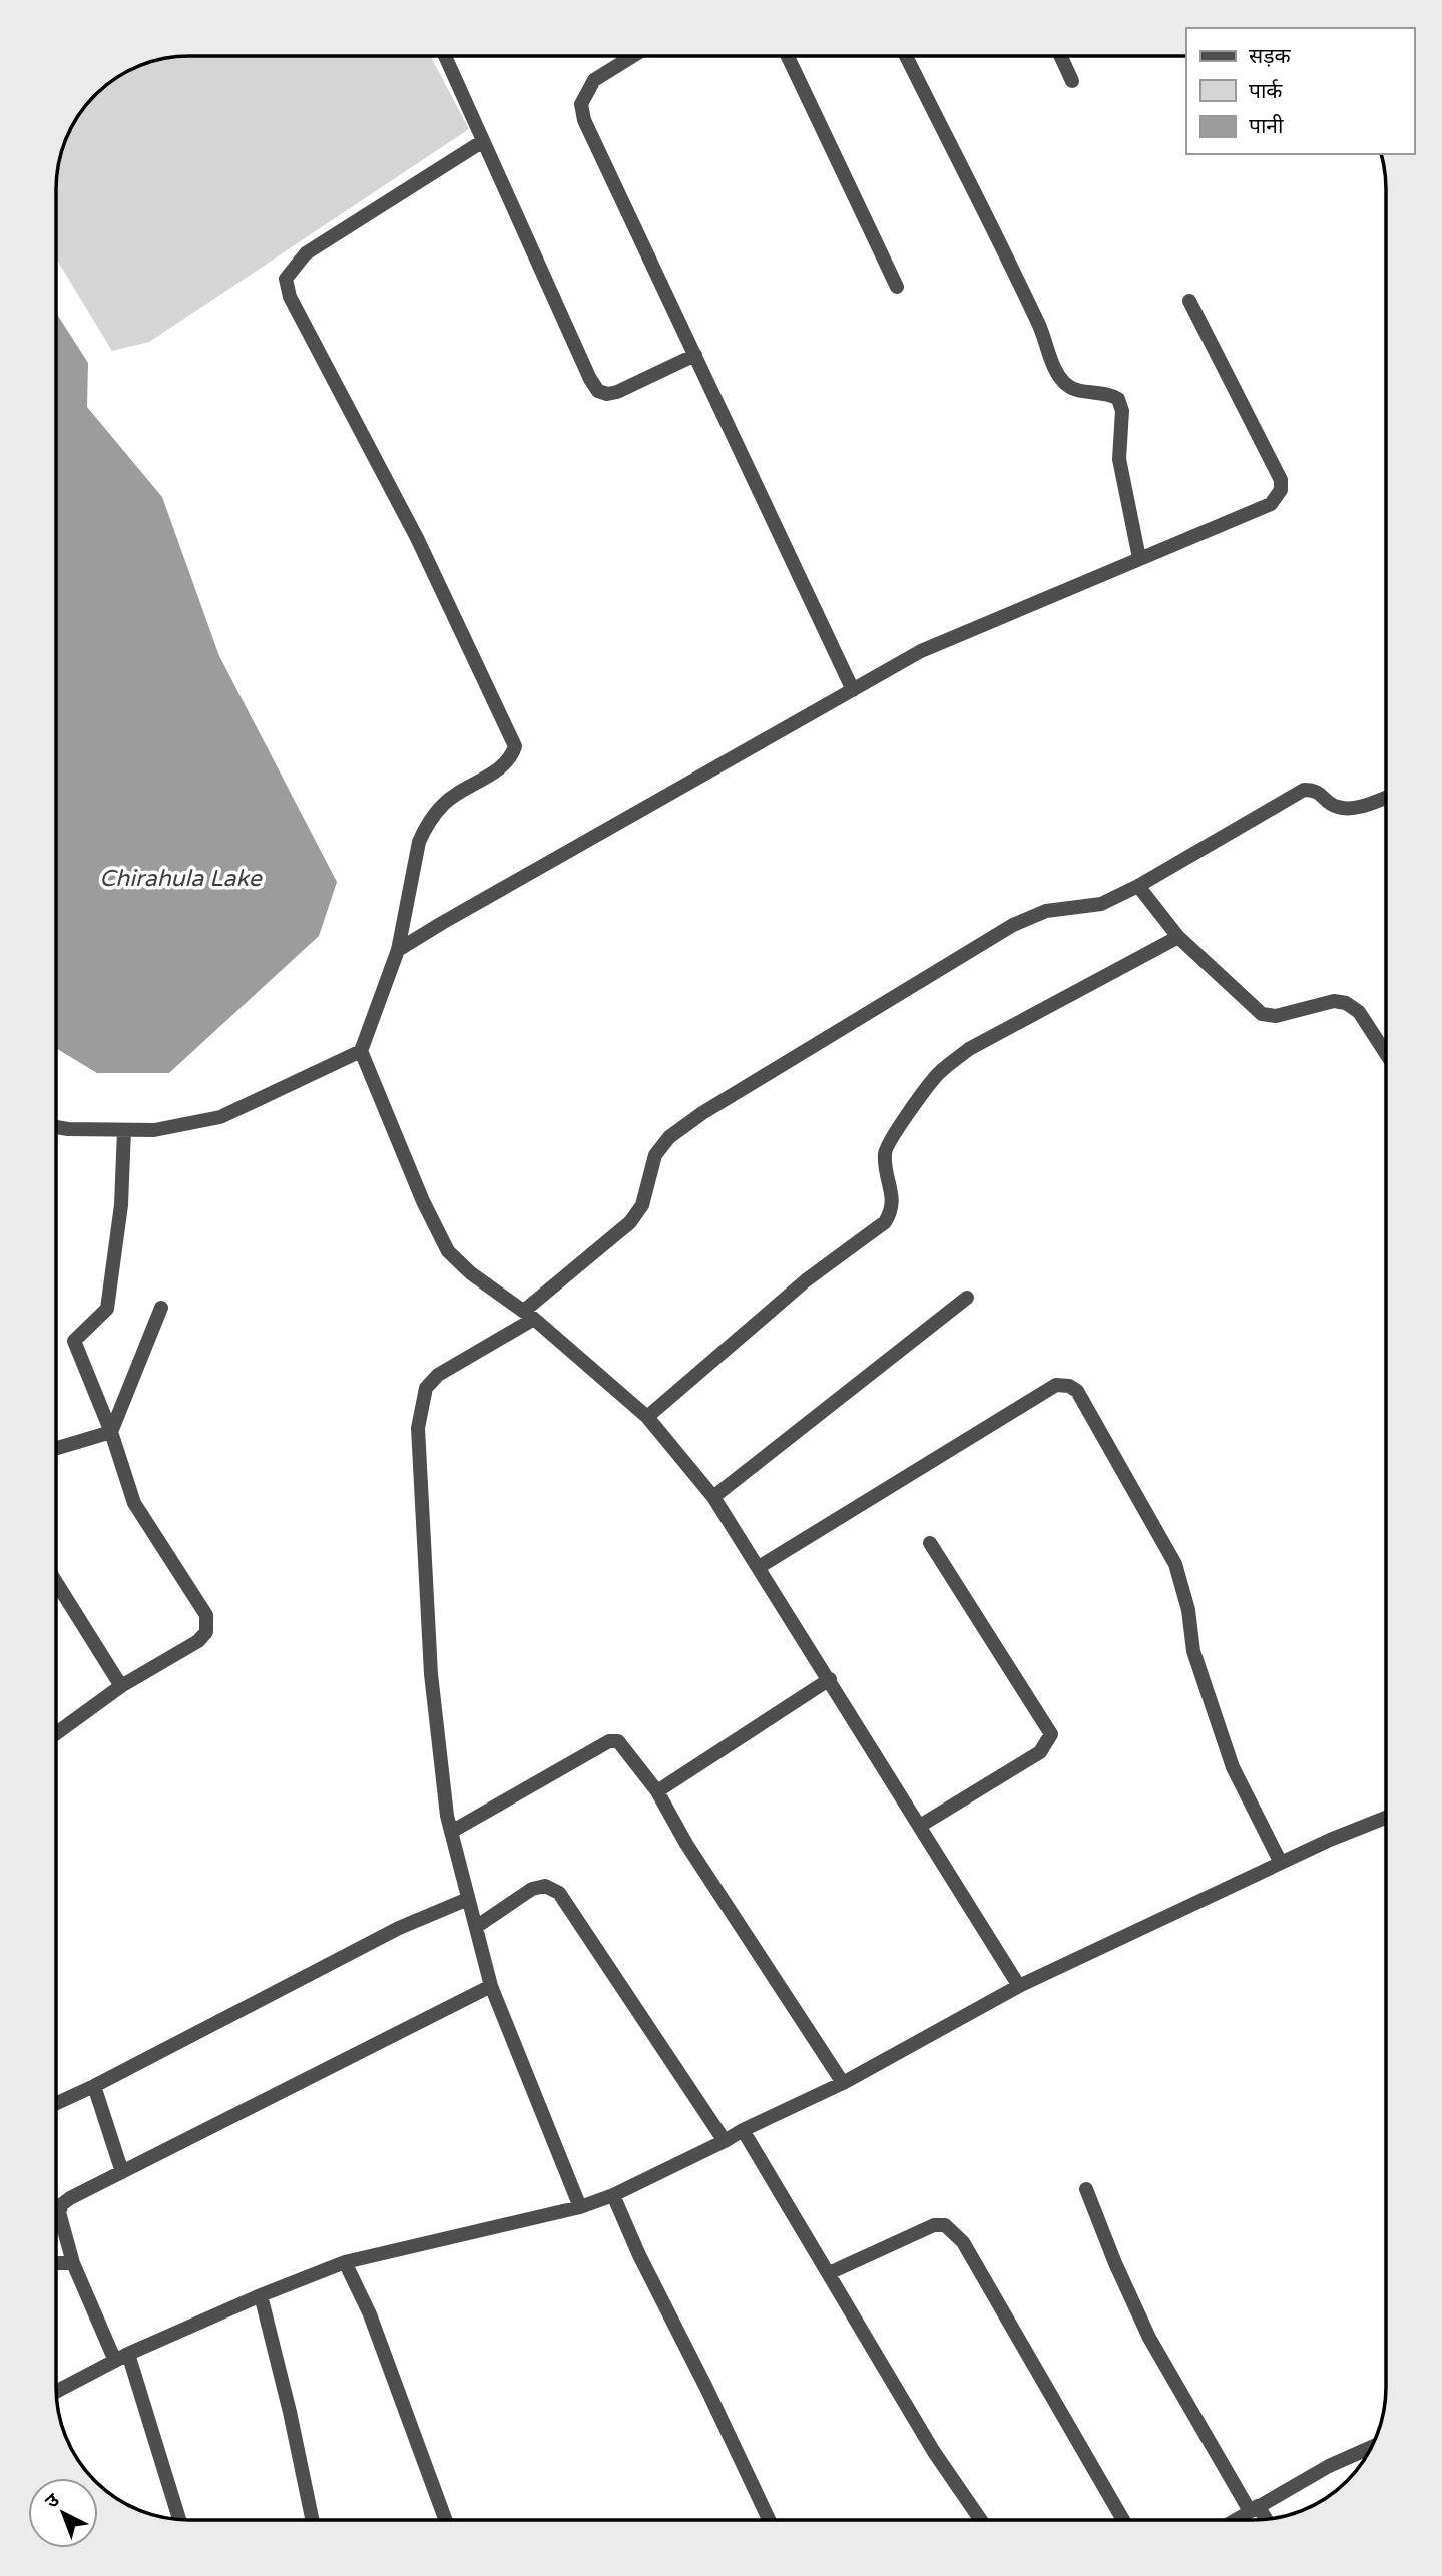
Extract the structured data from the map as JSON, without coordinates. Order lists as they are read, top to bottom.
{
  "water": ["Chirahula Lake"],
  "legend": ["सड़क", "पार्क", "पानी"],
  "north": "top left"
}
